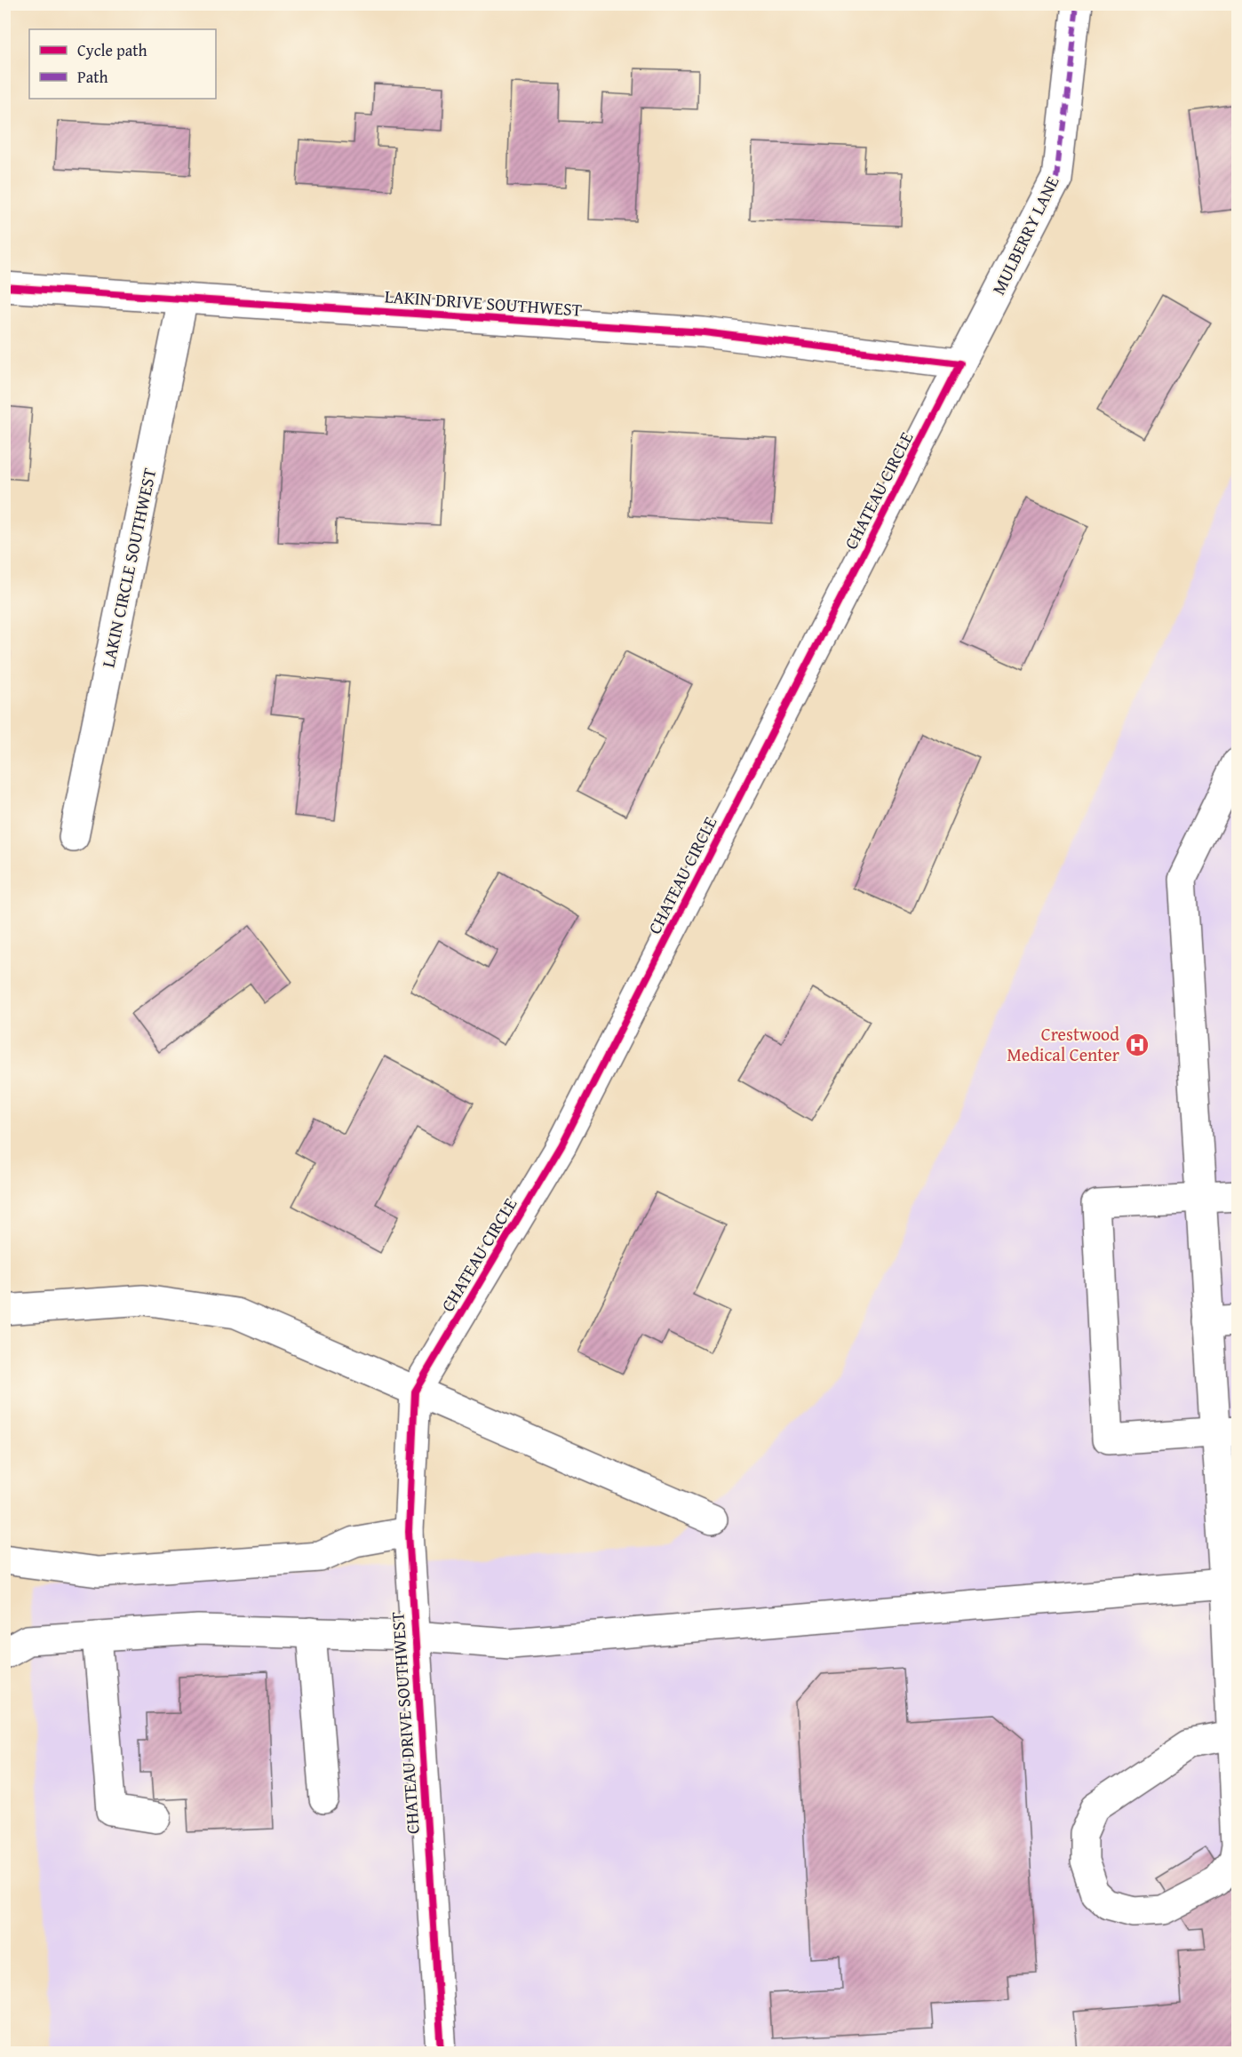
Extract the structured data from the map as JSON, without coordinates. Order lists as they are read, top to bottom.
{
  "streets": {
    "street": [
      "MULBERRY LANE",
      "LAKIN DRIVE SOUTHWEST",
      "CHATEAU CIRCLE",
      "LAKIN CIRCLE SOUTHWEST",
      "CHATEAU DRIVE SOUTHWEST"
    ]
  },
  "crossings": [
    ["MULBERRY LANE", "LAKIN DRIVE SOUTHWEST"],
    ["MULBERRY LANE", "CHATEAU CIRCLE"],
    ["LAKIN DRIVE SOUTHWEST", "CHATEAU CIRCLE"],
    ["LAKIN DRIVE SOUTHWEST", "LAKIN CIRCLE SOUTHWEST"],
    ["CHATEAU CIRCLE", "CHATEAU DRIVE SOUTHWEST"]
  ],
  "places": {
    "hospital": ["Crestwood Medical Center"]
  },
  "legend": ["Cycle path", "Path"]
}
